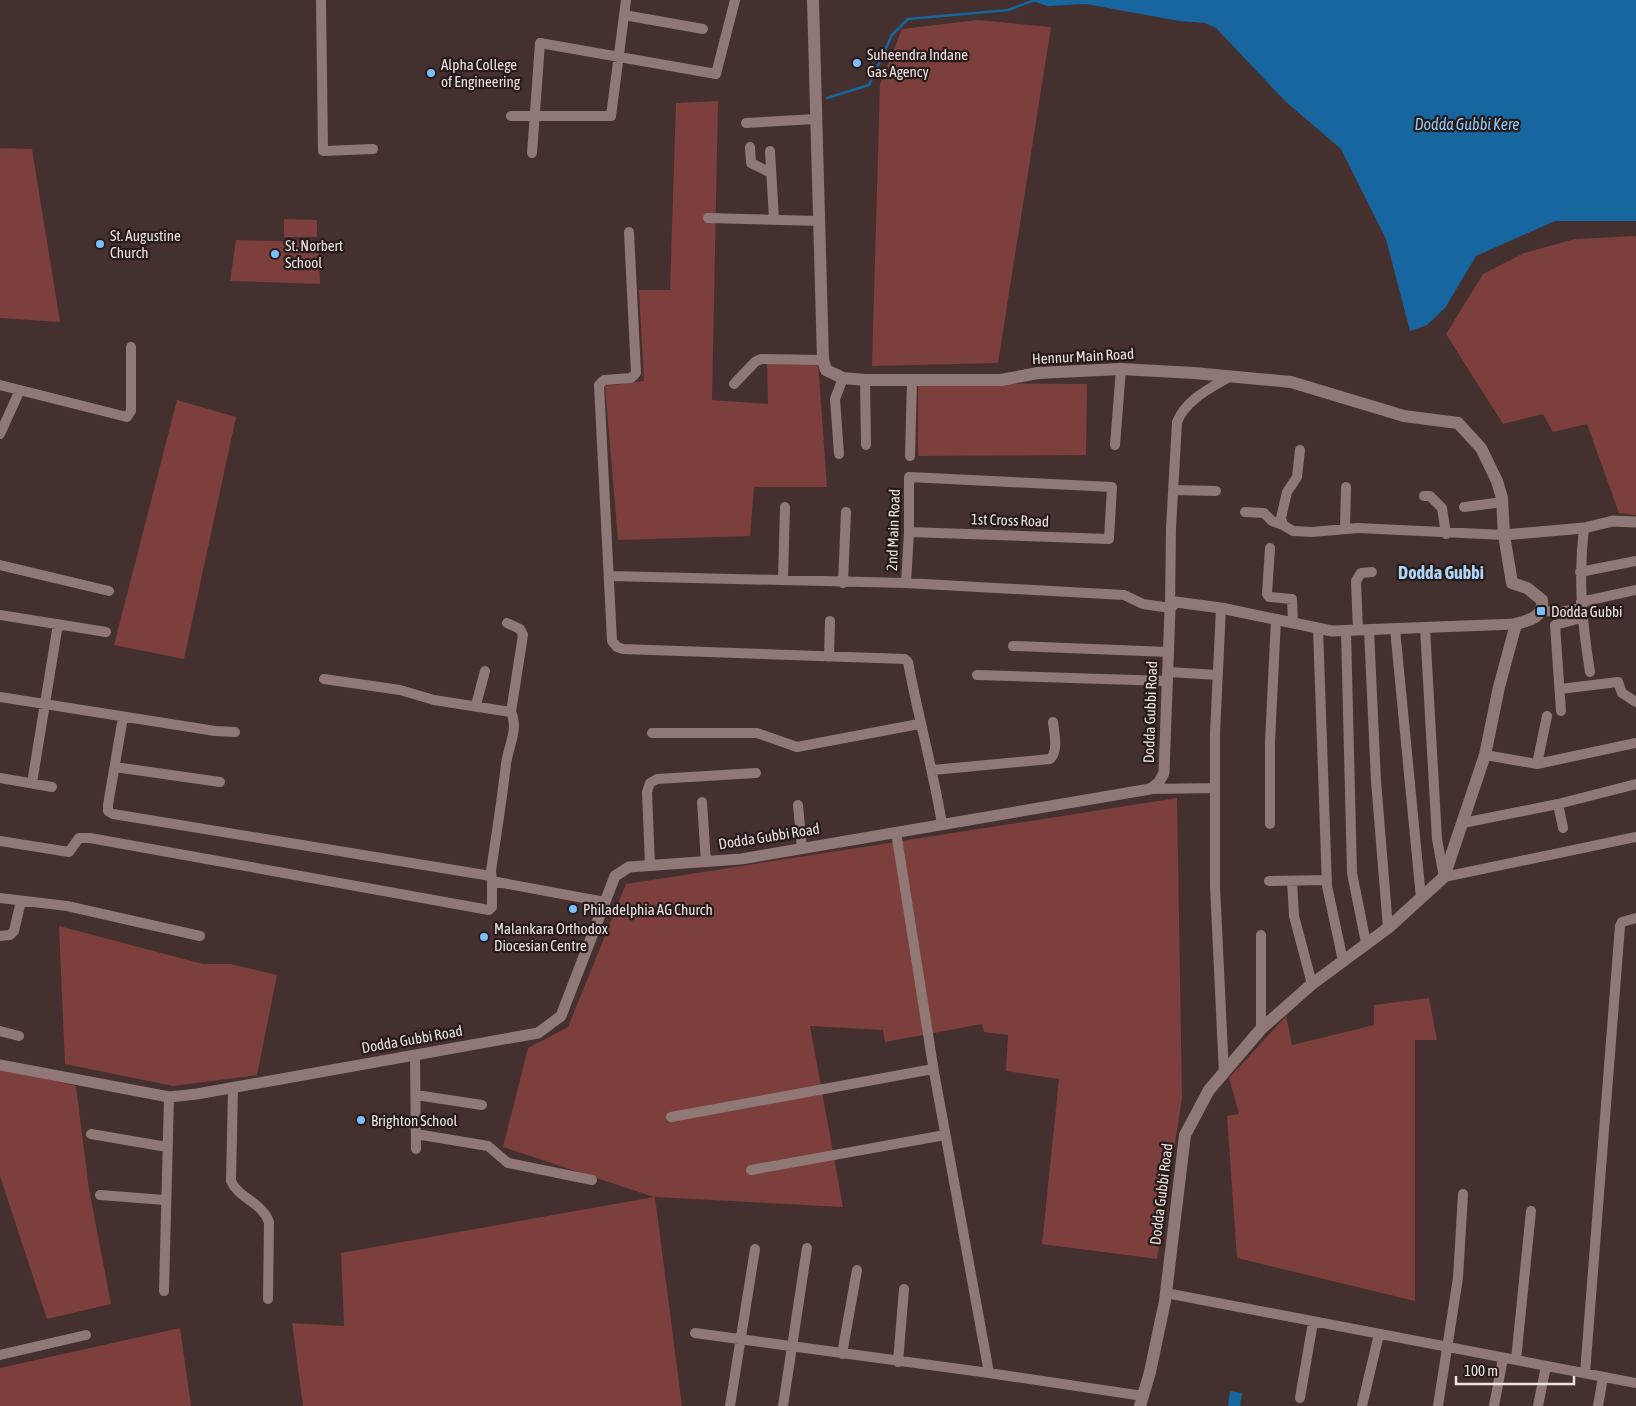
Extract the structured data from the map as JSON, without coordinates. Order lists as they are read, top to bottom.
{
  "streets": {
    "main road": ["Hennur Main Road", "Dodda Gubbi Road"],
    "street": ["1st Cross Road", "2nd Main Road"]
  },
  "crossings": [
    ["1st Cross Road", "2nd Main Road"]
  ],
  "districts": ["Dodda Gubbi"],
  "water": ["Dodda Gubbi Kere"],
  "places": {
    "other": [
      "Suheendra Indane Gas Agency",
      "Alpha College of Engineering",
      "St. Augustine Church",
      "St. Norbert School",
      "Philadelphia AG Church",
      "Malankara Orthodox Diocesian Centre",
      "Brighton School"
    ],
    "transit": ["Dodda Gubbi"]
  },
  "scale_bar": "100 m"
}
